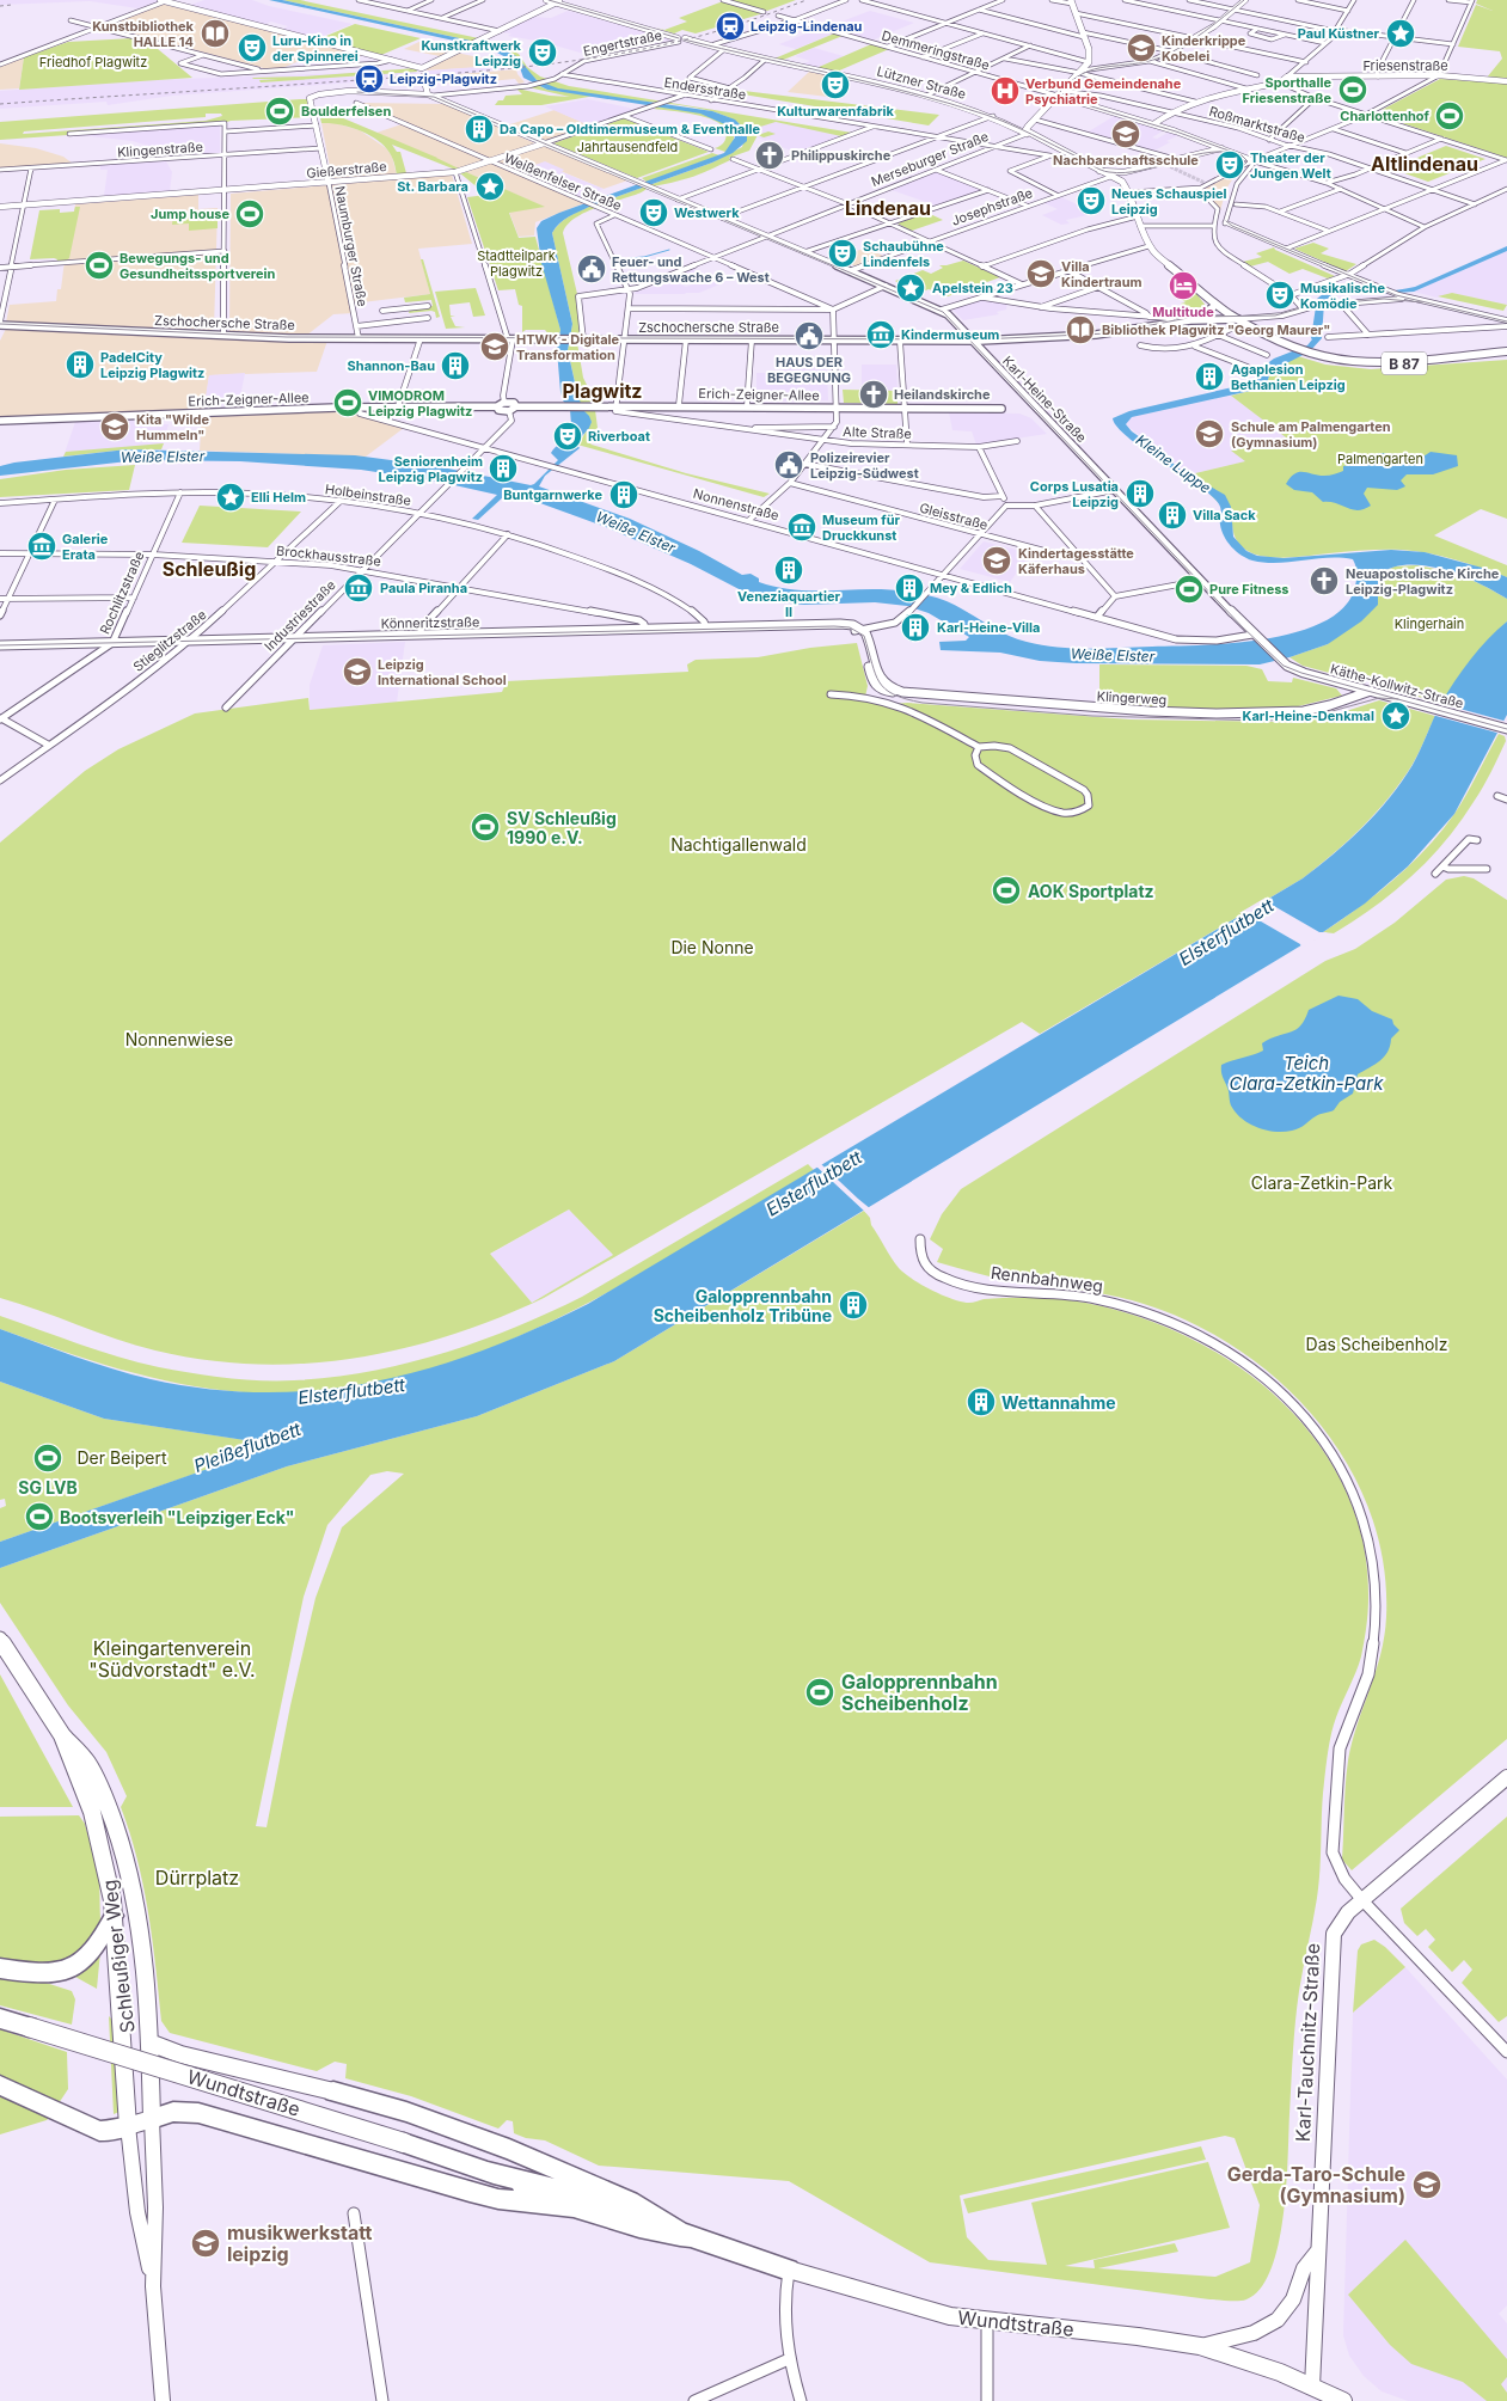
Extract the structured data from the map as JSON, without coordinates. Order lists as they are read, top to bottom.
{
  "streets": {
    "highway": ["Wundtstraße"],
    "main road": [
      "Lützner Straße",
      "Merseburger Straße",
      "Zschochersche Straße",
      "B 87",
      "Karl-Heine-Straße",
      "Schleußiger Weg"
    ],
    "street": [
      "Engertstraße",
      "Demmeringstraße",
      "Friesenstraße",
      "Endersstraße",
      "Roßmarktstraße",
      "Klingenstraße",
      "Gießerstraße",
      "Weißenfelser Straße",
      "Josephstraße",
      "Naumburger Straße",
      "Erich-Zeigner-Allee",
      "Alte Straße",
      "Holbeinstraße",
      "Nonnenstraße",
      "Gleisstraße",
      "Brockhausstraße",
      "Rochlitzstraße",
      "Industriestraße",
      "Könneritzstraße",
      "Stieglitzstraße",
      "Käthe-Kollwitz-Straße",
      "Klingerweg",
      "Rennbahnweg",
      "Karl-Tauchnitz-Straße"
    ]
  },
  "crossings": [
    ["Engertstraße", "Lützner Straße"],
    ["Engertstraße", "Endersstraße"],
    ["Engertstraße", "Naumburger Straße"],
    ["Engertstraße", "Karl-Heine-Straße"],
    ["Demmeringstraße", "Merseburger Straße"],
    ["Lützner Straße", "Endersstraße"],
    ["Lützner Straße", "Merseburger Straße"],
    ["Lützner Straße", "Josephstraße"],
    ["Lützner Straße", "B 87"],
    ["Endersstraße", "Merseburger Straße"],
    ["Endersstraße", "Gießerstraße"],
    ["Klingenstraße", "Naumburger Straße"],
    ["Merseburger Straße", "Weißenfelser Straße"],
    ["Merseburger Straße", "Zschochersche Straße"],
    ["Merseburger Straße", "Karl-Heine-Straße"],
    ["Gießerstraße", "Weißenfelser Straße"],
    ["Gießerstraße", "Naumburger Straße"],
    ["Gießerstraße", "Karl-Heine-Straße"],
    ["Josephstraße", "Karl-Heine-Straße"],
    ["Naumburger Straße", "Zschochersche Straße"],
    ["Zschochersche Straße", "B 87"],
    ["Zschochersche Straße", "Karl-Heine-Straße"],
    ["Erich-Zeigner-Allee", "Alte Straße"],
    ["Erich-Zeigner-Allee", "Nonnenstraße"],
    ["Karl-Heine-Straße", "Nonnenstraße"],
    ["Karl-Heine-Straße", "Käthe-Kollwitz-Straße"],
    ["Holbeinstraße", "Rochlitzstraße"],
    ["Holbeinstraße", "Industriestraße"],
    ["Holbeinstraße", "Könneritzstraße"],
    ["Holbeinstraße", "Stieglitzstraße"],
    ["Nonnenstraße", "Industriestraße"],
    ["Brockhausstraße", "Rochlitzstraße"],
    ["Brockhausstraße", "Industriestraße"],
    ["Brockhausstraße", "Könneritzstraße"],
    ["Brockhausstraße", "Stieglitzstraße"],
    ["Rochlitzstraße", "Könneritzstraße"],
    ["Industriestraße", "Könneritzstraße"],
    ["Könneritzstraße", "Stieglitzstraße"],
    ["Käthe-Kollwitz-Straße", "Klingerweg"],
    ["Rennbahnweg", "Karl-Tauchnitz-Straße"],
    ["Karl-Tauchnitz-Straße", "Wundtstraße"]
  ],
  "districts": [
    "Altlindenau",
    "Lindenau",
    "Plagwitz",
    "Schleußig"
  ],
  "water": [
    "Weiße Elster",
    "Kleine Luppe",
    "Elsterflutbett",
    "Teich Clara-Zetkin-Park",
    "Pleißeflutbett"
  ],
  "parks": [
    "Friedhof Plagwitz",
    "Jahrtausendfeld",
    "Stadtteilpark Plagwitz",
    "Palmengarten",
    "Klingerhain",
    "Nachtigallenwald",
    "Die Nonne",
    "Nonnenwiese",
    "Clara-Zetkin-Park",
    "Das Scheibenholz",
    "Der Beipert",
    "Kleingartenverein \"Südvorstadt\" e.V.",
    "Dürrplatz"
  ],
  "places": {
    "station": ["Leipzig-Lindenau", "Leipzig-Plagwitz"],
    "library": ["Kunstbibliothek HALLE 14", "Bibliothek Plagwitz \"Georg Maurer\""],
    "place": [
      "Paul Küstner",
      "St. Barbara",
      "Apelstein 23",
      "Elli Helm",
      "Karl-Heine-Denkmal"
    ],
    "theatre": [
      "Luru-Kino in der Spinnerei",
      "Kunstkraftwerk Leipzig",
      "Kulturwarenfabrik",
      "Theater der Jungen Welt",
      "Neues Schauspiel Leipzig",
      "Westwerk",
      "Schaubühne Lindenfels",
      "Musikalische Komödie",
      "Riverboat"
    ],
    "school or university": [
      "Kinderkrippe Kobelei",
      "Nachbarschaftsschule",
      "Villa Kindertraum",
      "HTWK - Digitale Transformation",
      "Kita \"Wilde Hummeln\"",
      "Schule am Palmengarten (Gymnasium)",
      "Kindertagesstätte Käferhaus",
      "Leipzig International School",
      "Gerda-Taro-Schule (Gymnasium)",
      "musikwerkstatt leipzig"
    ],
    "sports": [
      "Sporthalle Friesenstraße",
      "Boulderfelsen",
      "Charlottenhof",
      "Jump house",
      "Bewegungs- und Gesundheitssportverein",
      "VIMODROM Leipzig Plagwitz",
      "Pure Fitness",
      "SV Schleußig 1990 e.V.",
      "AOK Sportplatz",
      "SG LVB",
      "Bootsverleih \"Leipziger Eck\"",
      "Galopprennbahn Scheibenholz"
    ],
    "hospital": ["Verbund Gemeindenahe Psychiatrie"],
    "building": [
      "Da Capo – Oldtimermuseum & Eventhalle",
      "PadelCity Leipzig Plagwitz",
      "Shannon-Bau",
      "Agaplesion Bethanien Leipzig",
      "Seniorenheim Leipzig Plagwitz",
      "Corps Lusatia Leipzig",
      "Buntgarnwerke",
      "Villa Sack",
      "Veneziaquartier II",
      "Mey & Edlich",
      "Karl-Heine-Villa",
      "Galopprennbahn Scheibenholz Tribüne",
      "Wettannahme"
    ],
    "church": ["Philippuskirche", "Heilandskirche", "Neuapostolische Kirche Leipzig-Plagwitz"],
    "public building": ["Feuer- und Rettungswache 6 – West", "HAUS DER BEGEGNUNG", "Polizeirevier Leipzig-Südwest"],
    "hotel": ["Multitude"],
    "museum": [
      "Kindermuseum",
      "Museum für Druckkunst",
      "Galerie Erata",
      "Paula Piranha"
    ]
  }
}
